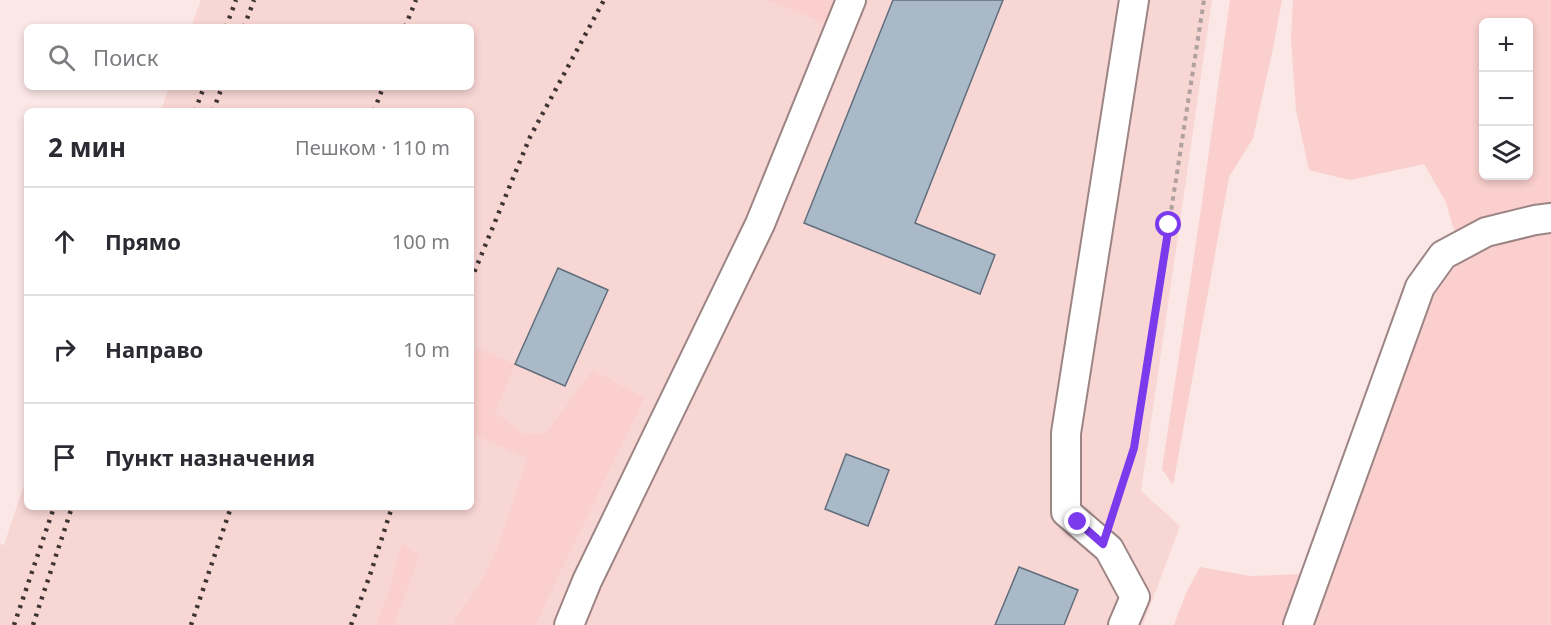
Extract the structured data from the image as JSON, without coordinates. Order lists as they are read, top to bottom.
{
  "page": {
    "map_buttons": ["+", "−"],
    "search": "Поиск",
    "heading": ["2 мин", "Пешком · 110 m"],
    "list": [
      ["Прямо", "100 m"],
      ["Направо", "10 m"],
      "Пункт назначения"
    ]
  }
}
